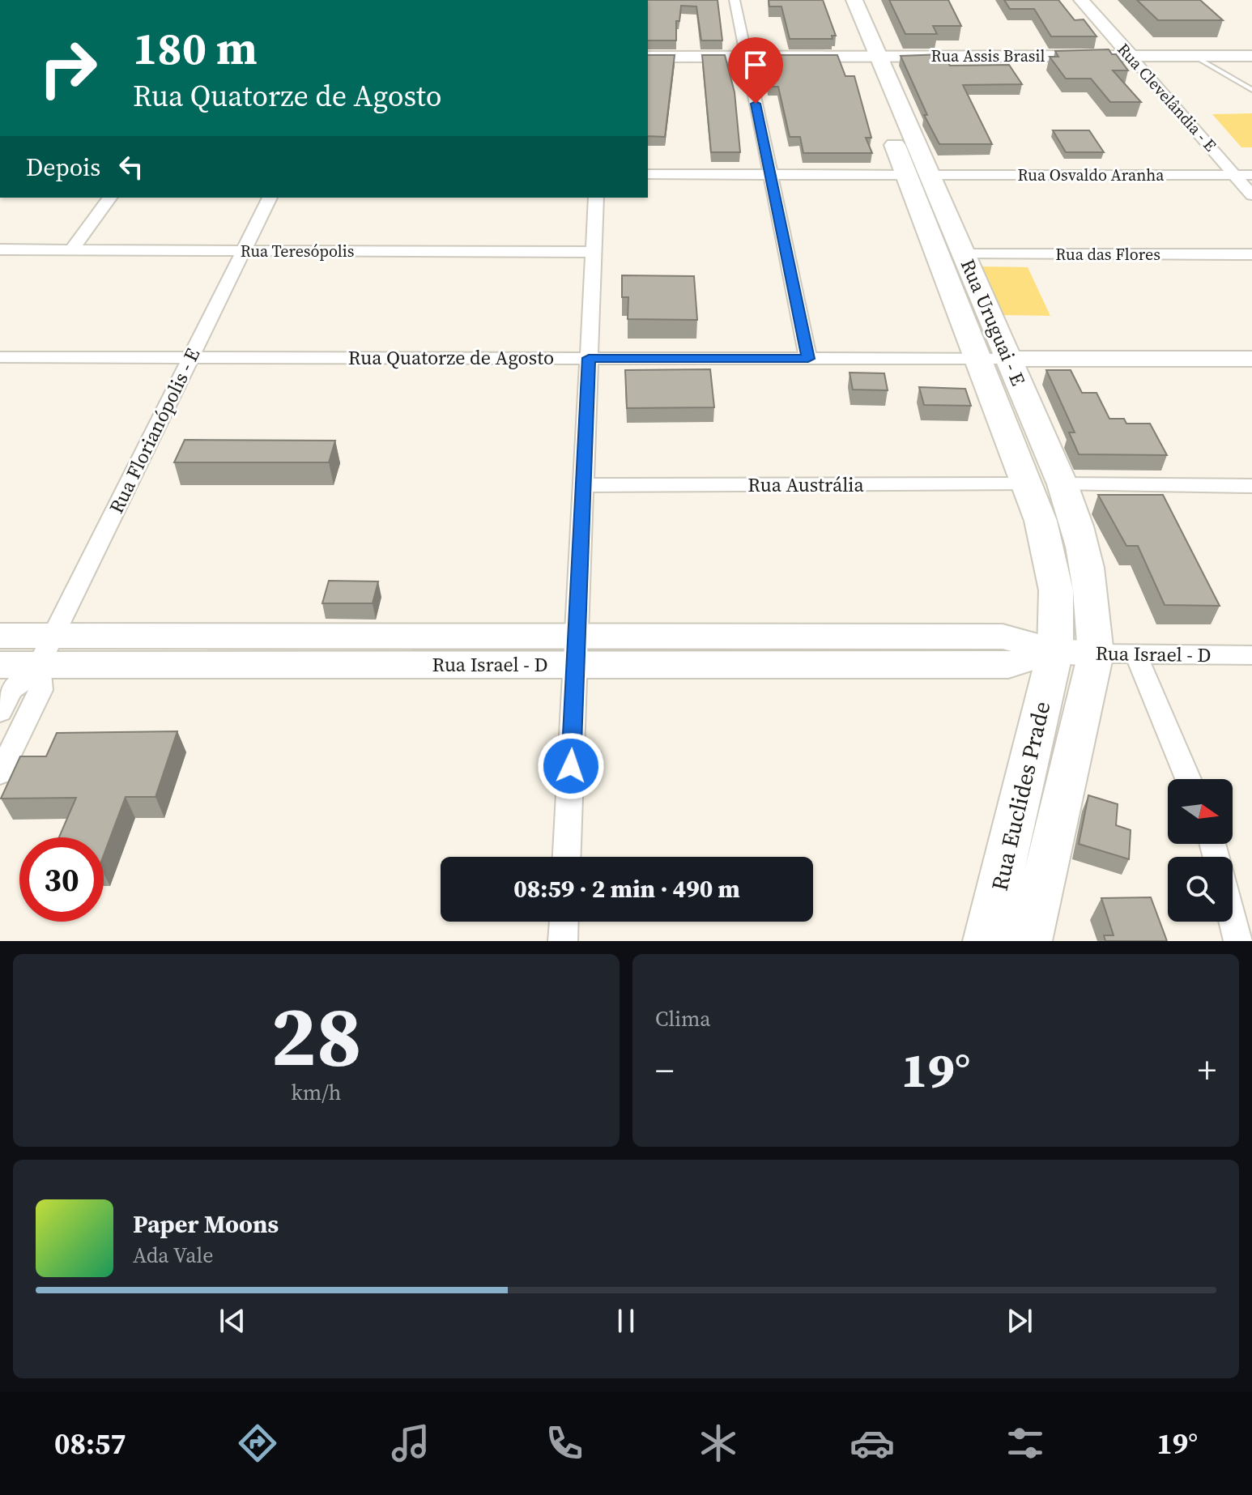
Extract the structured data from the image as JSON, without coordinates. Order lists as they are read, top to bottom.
{
  "streets": {
    "main road": ["Rua Uruguai - E", "Rua Euclides Prade"],
    "street": [
      "Rua Assis Brasil",
      "Rua Clevelândia - E",
      "Rua Osvaldo Aranha",
      "Rua Teresópolis",
      "Rua das Flores",
      "Rua Quatorze de Agosto",
      "Rua Florianópolis - E",
      "Rua Austrália",
      "Rua Israel - D"
    ]
  },
  "crossings": [
    ["Rua Assis Brasil", "Rua Clevelândia - E"],
    ["Rua Assis Brasil", "Rua Uruguai - E"],
    ["Rua Clevelândia - E", "Rua Osvaldo Aranha"],
    ["Rua Osvaldo Aranha", "Rua Uruguai - E"],
    ["Rua Teresópolis", "Rua Florianópolis - E"],
    ["Rua das Flores", "Rua Uruguai - E"],
    ["Rua Uruguai - E", "Rua Quatorze de Agosto"],
    ["Rua Uruguai - E", "Rua Austrália"],
    ["Rua Uruguai - E", "Rua Israel - D"],
    ["Rua Uruguai - E", "Rua Euclides Prade"],
    ["Rua Quatorze de Agosto", "Rua Florianópolis - E"],
    ["Rua Florianópolis - E", "Rua Israel - D"],
    ["Rua Israel - D", "Rua Euclides Prade"]
  ],
  "north": "right",
  "page": {
    "turn": ["180 m", "Rua Quatorze de Agosto"],
    "then": "Depois",
    "limit": "30",
    "trip": "08:59 · 2 min · 490 m",
    "tile": [
      ["28", "km/h"],
      "Clima"
    ],
    "heat": ["−", "19°", "+"],
    "song": ["Paper Moons", "Ada Vale"],
    "tabs": ["08:57", "19°"]
  }
}
